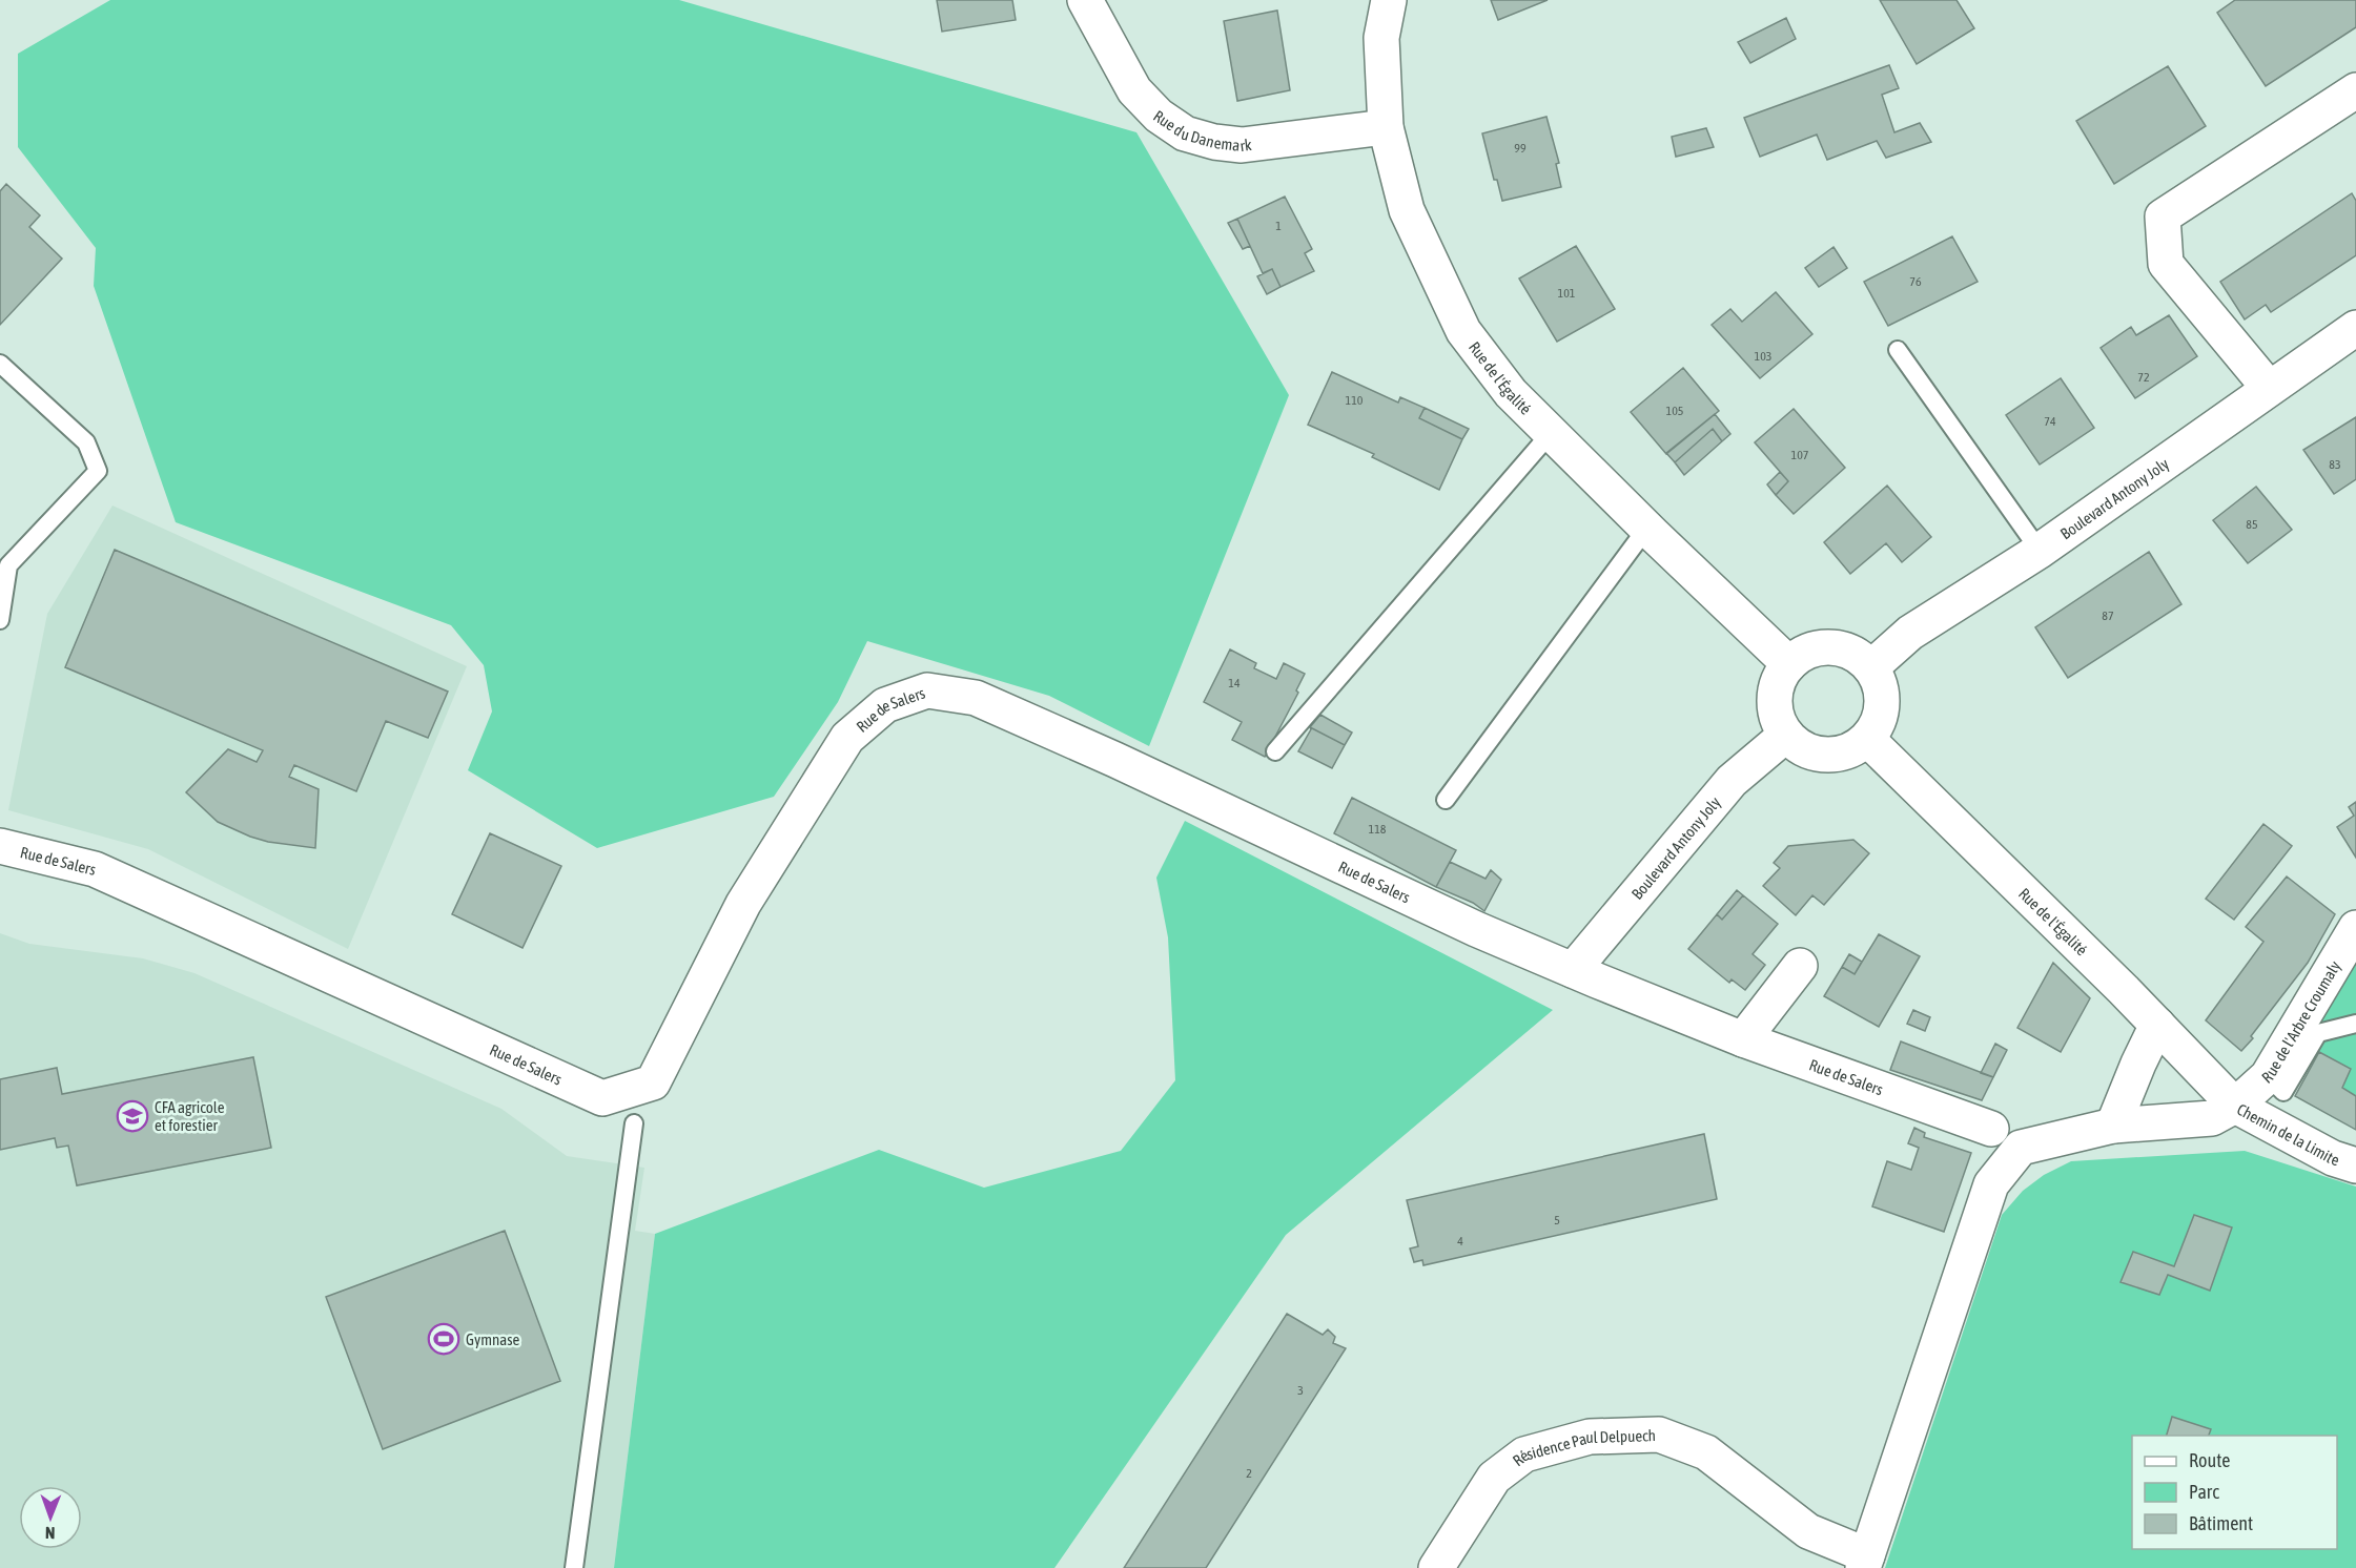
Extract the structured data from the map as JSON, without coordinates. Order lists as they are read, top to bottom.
{
  "streets": {
    "street": [
      "Rue du Danemark",
      "Rue de l'Égalité",
      "Boulevard Antony Joly",
      "Rue de Salers",
      "Rue de l'Arbre Croumaly",
      "Chemin de la Limite",
      "Résidence Paul Delpuech"
    ]
  },
  "crossings": [
    ["Rue du Danemark", "Rue de l'Égalité"],
    ["Rue de l'Égalité", "Boulevard Antony Joly"],
    ["Rue de l'Égalité", "Rue de l'Arbre Croumaly"],
    ["Rue de l'Égalité", "Chemin de la Limite"],
    ["Boulevard Antony Joly", "Rue de Salers"],
    ["Rue de l'Arbre Croumaly", "Chemin de la Limite"],
    ["Chemin de la Limite", "Résidence Paul Delpuech"]
  ],
  "places": {
    "school or university": ["CFA agricole et forestier"],
    "sports": ["Gymnase"]
  },
  "house_numbers": [
    "99",
    "1",
    "76",
    "101",
    "103",
    "72",
    "110",
    "105",
    "74",
    "107",
    "83",
    "85",
    "87",
    "14",
    "118",
    "5",
    "4",
    "3",
    "2"
  ],
  "legend": ["Route", "Parc", "Bâtiment"],
  "north": "bottom"
}
